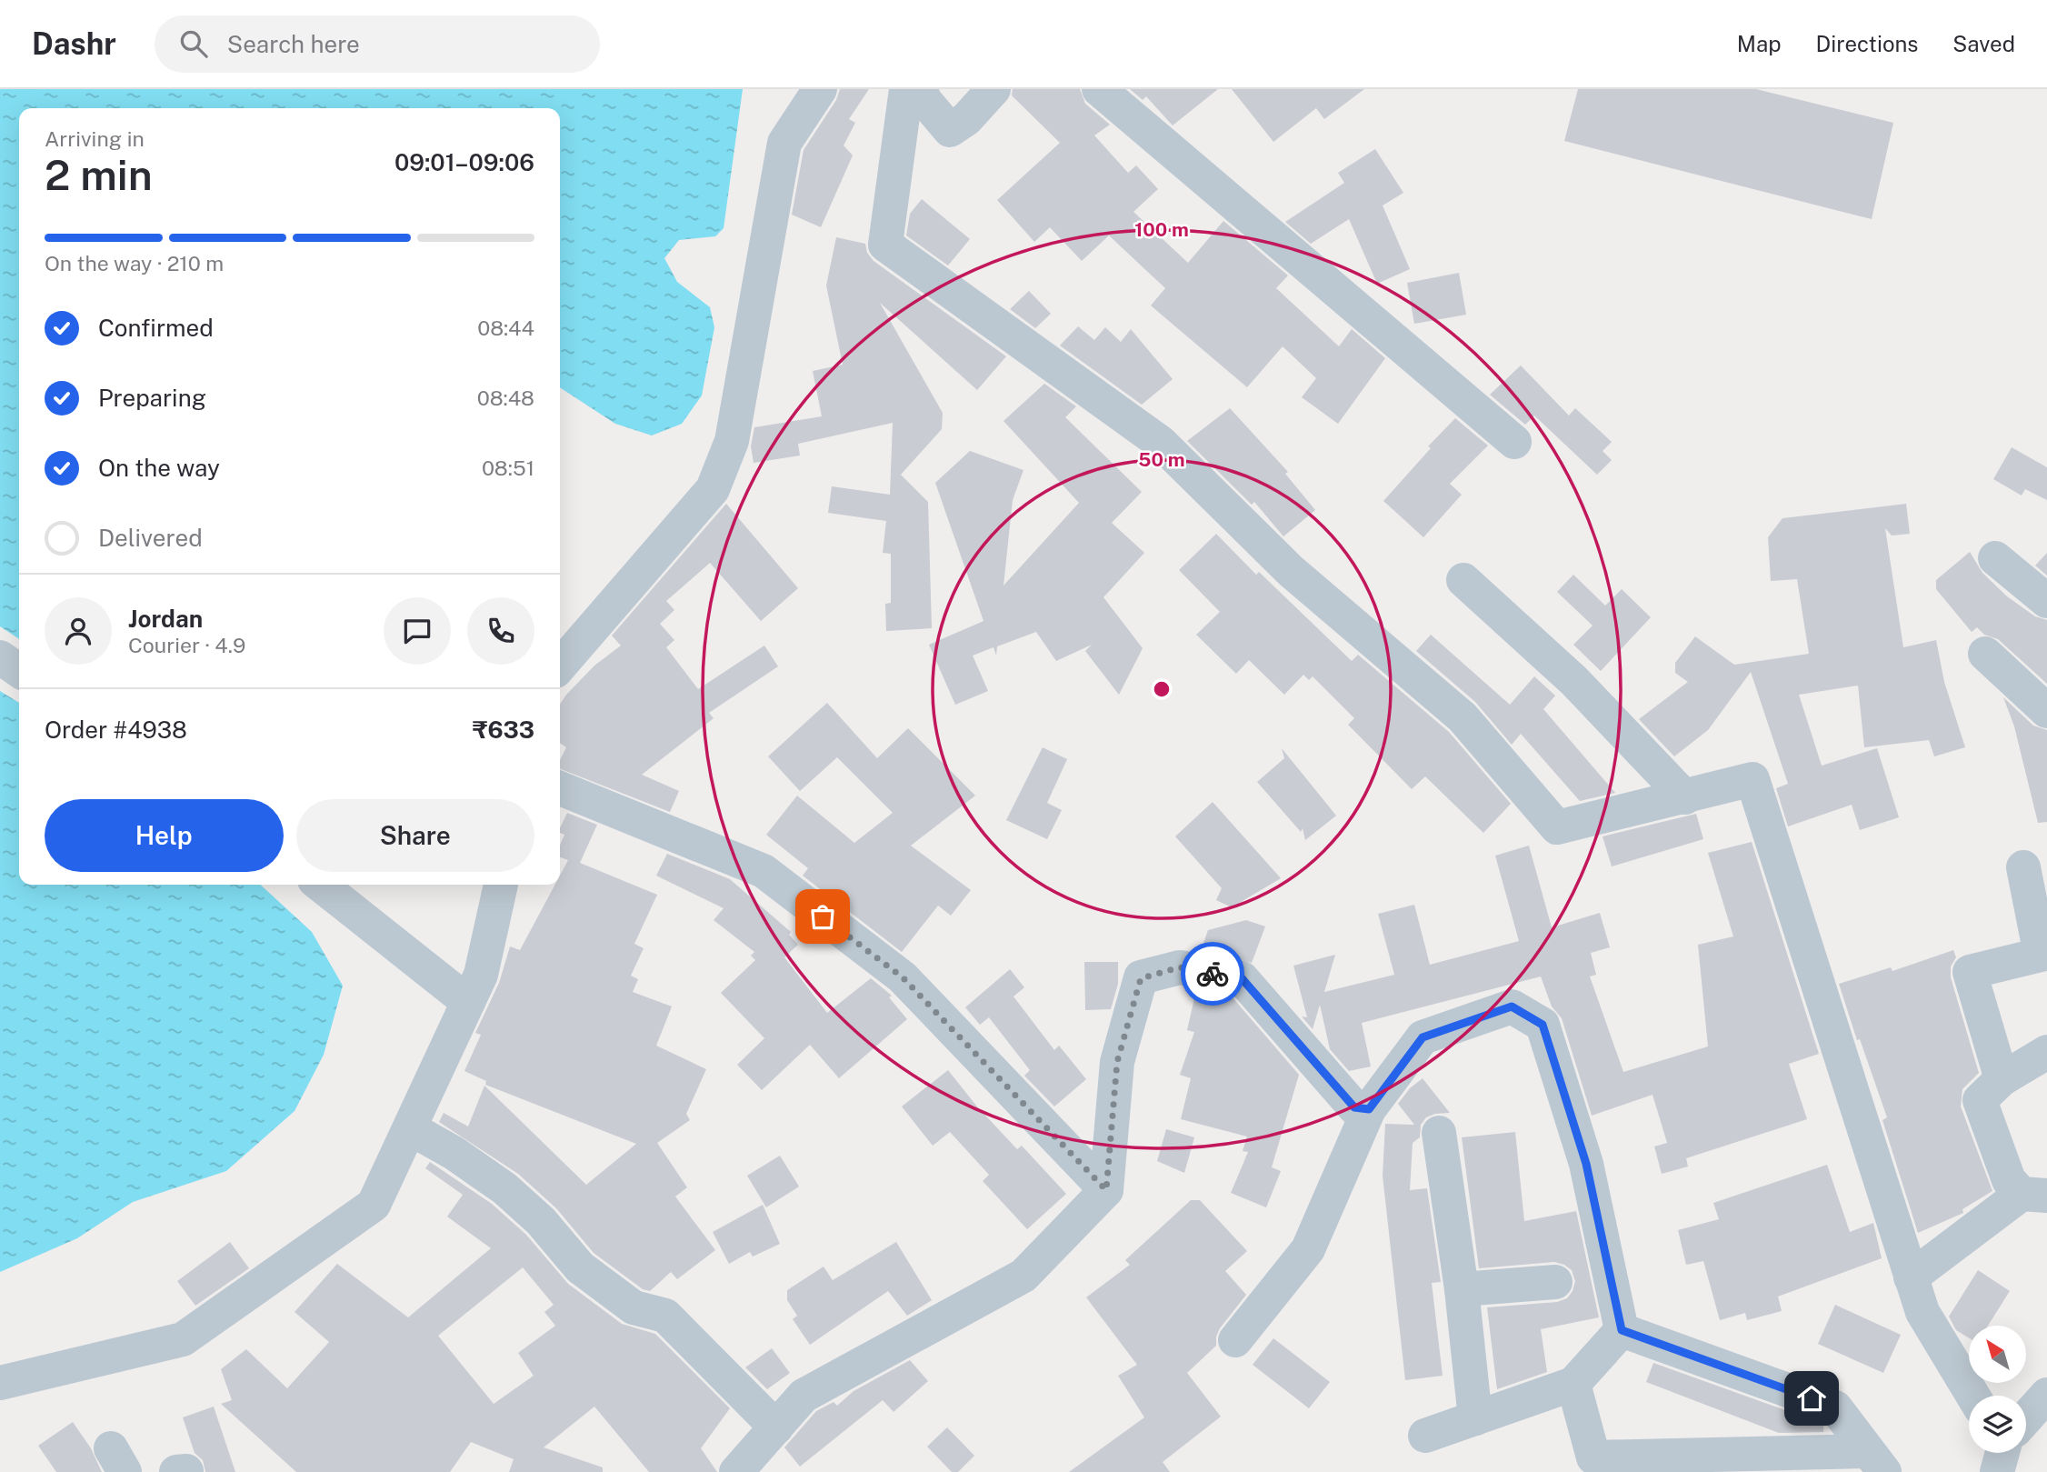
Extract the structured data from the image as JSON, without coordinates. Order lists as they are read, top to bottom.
{
  "north": "top left",
  "page": {
    "header": "Dashr",
    "search": "Search here",
    "nav": ["Map", "Directions", "Saved"],
    "heading": ["2 min", "Arriving in", "09:01–09:06"],
    "panel": [
      "Jordan",
      "Courier · 4.9",
      "Order #4938",
      "₹633"
    ],
    "bar": "On the way · 210 m",
    "list": [
      ["Confirmed", "08:44"],
      ["Preparing", "08:48"],
      ["On the way", "08:51"],
      "Delivered"
    ],
    "buttons": ["Help", "Share"]
  },
  "rings": ["100 m", "50 m"]
}
